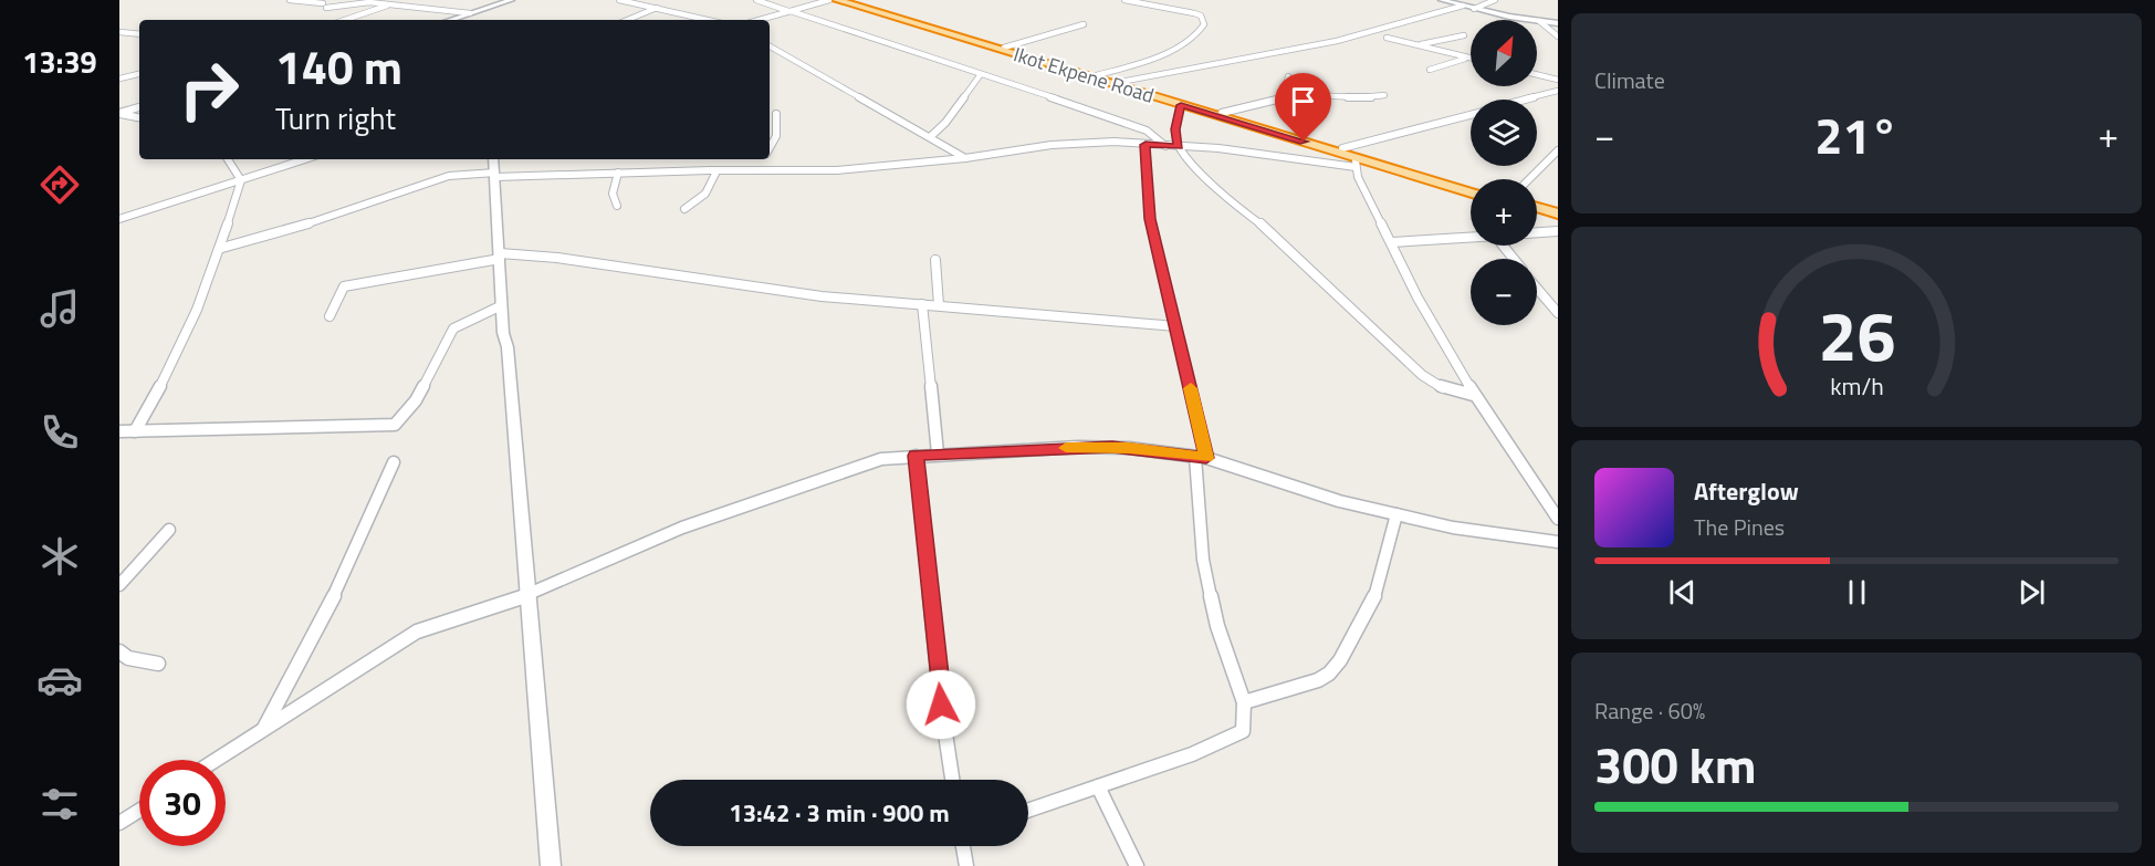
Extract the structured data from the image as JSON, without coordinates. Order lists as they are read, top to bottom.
{
  "streets": {
    "highway": ["Ikot Ekpene Road"]
  },
  "north": "top right",
  "page": {
    "tabs": "13:39",
    "tile": [
      "Climate",
      ["Range · 60%", "300 km"]
    ],
    "map_buttons": ["+", "−"],
    "turn": ["140 m", "Turn right"],
    "heat": ["−", "21°", "+"],
    "song": ["Afterglow", "The Pines"],
    "limit": "30",
    "trip": "13:42 · 3 min · 900 m",
    "gauge": ["26", "km/h"]
  }
}
